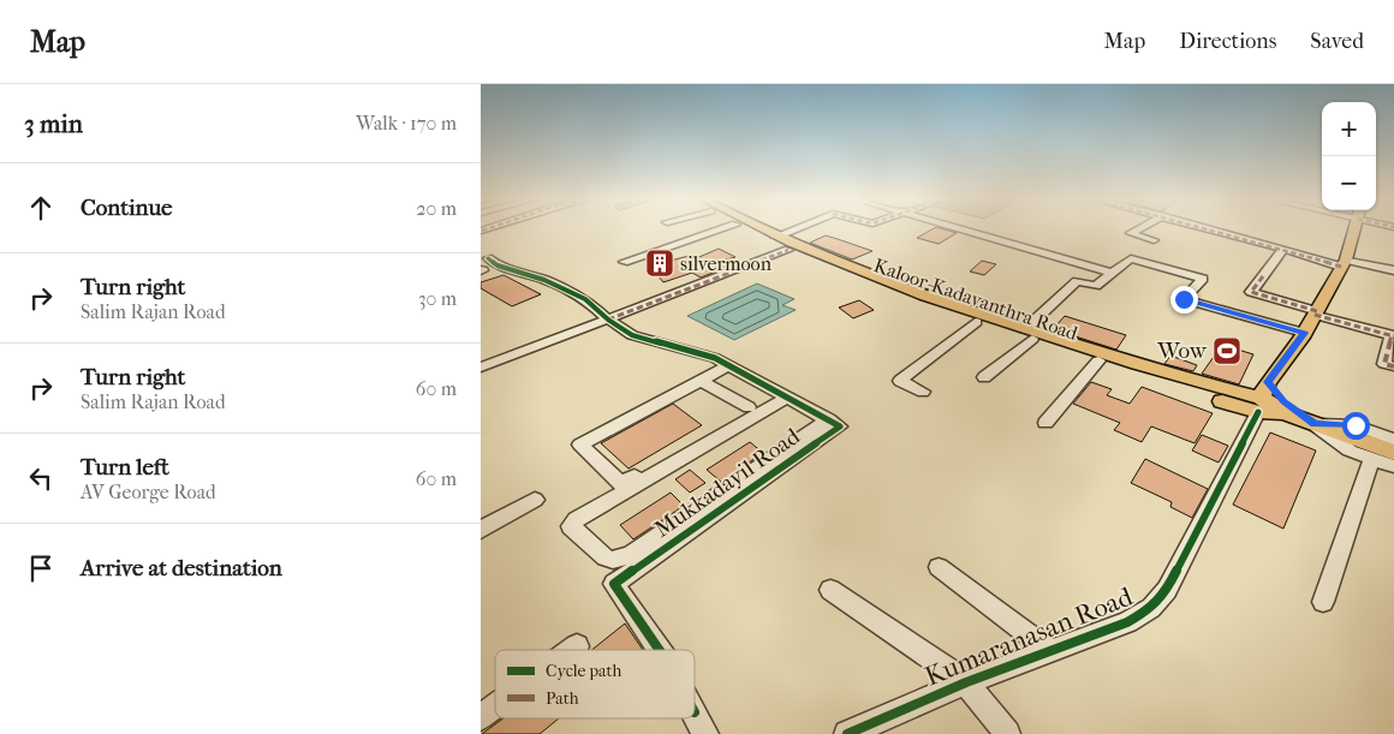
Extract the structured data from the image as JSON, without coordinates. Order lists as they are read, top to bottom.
{
  "streets": {
    "main road": ["Kaloor-Kadavanthra Road"],
    "street": ["Mukkadayil Road", "Kumaranasan Road"]
  },
  "crossings": [
    ["Kaloor-Kadavanthra Road", "Kumaranasan Road"]
  ],
  "places": {
    "building": ["silvermoon"],
    "sports": ["Wow"]
  },
  "legend": ["Cycle path", "Path"],
  "page": {
    "header": "Map",
    "nav": ["Map", "Directions", "Saved"],
    "heading": ["3 min", "Walk · 170 m"],
    "map_buttons": ["+", "−"],
    "list": [
      ["Continue", "20 m"],
      ["Turn right", "Salim Rajan Road", "30 m"],
      ["Turn right", "Salim Rajan Road", "60 m"],
      ["Turn left", "AV George Road", "60 m"],
      "Arrive at destination"
    ]
  }
}
